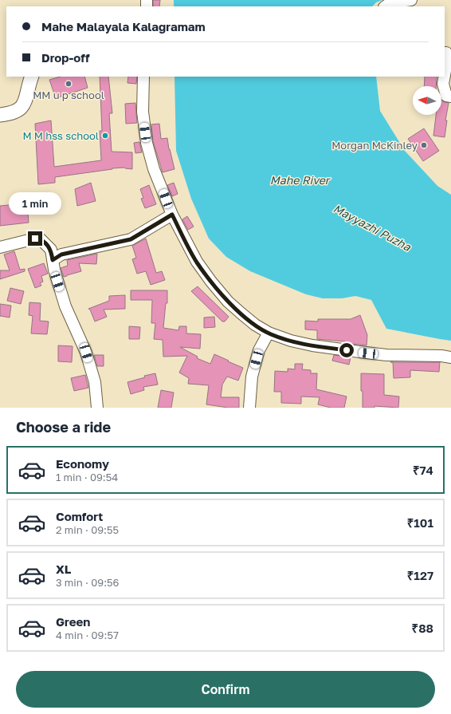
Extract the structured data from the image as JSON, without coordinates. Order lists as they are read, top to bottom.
{
  "water": ["Mahe River", "Mayyazhi Puzha"],
  "places": ["MM u p school", "M M hss school", "Morgan McKinley"],
  "north": "left",
  "page": {
    "banner": ["Mahe Malayala Kalagramam", "Drop-off"],
    "bubble": "1 min",
    "heading": "Choose a ride",
    "list": [
      {
        "name": "Economy",
        "note": "1 min · 09:54",
        "value": "₹74"
      },
      {
        "name": "Comfort",
        "note": "2 min · 09:55",
        "value": "₹101"
      },
      {
        "name": "XL",
        "note": "3 min · 09:56",
        "value": "₹127"
      },
      {
        "name": "Green",
        "note": "4 min · 09:57",
        "value": "₹88"
      }
    ],
    "buttons": "Confirm"
  }
}
